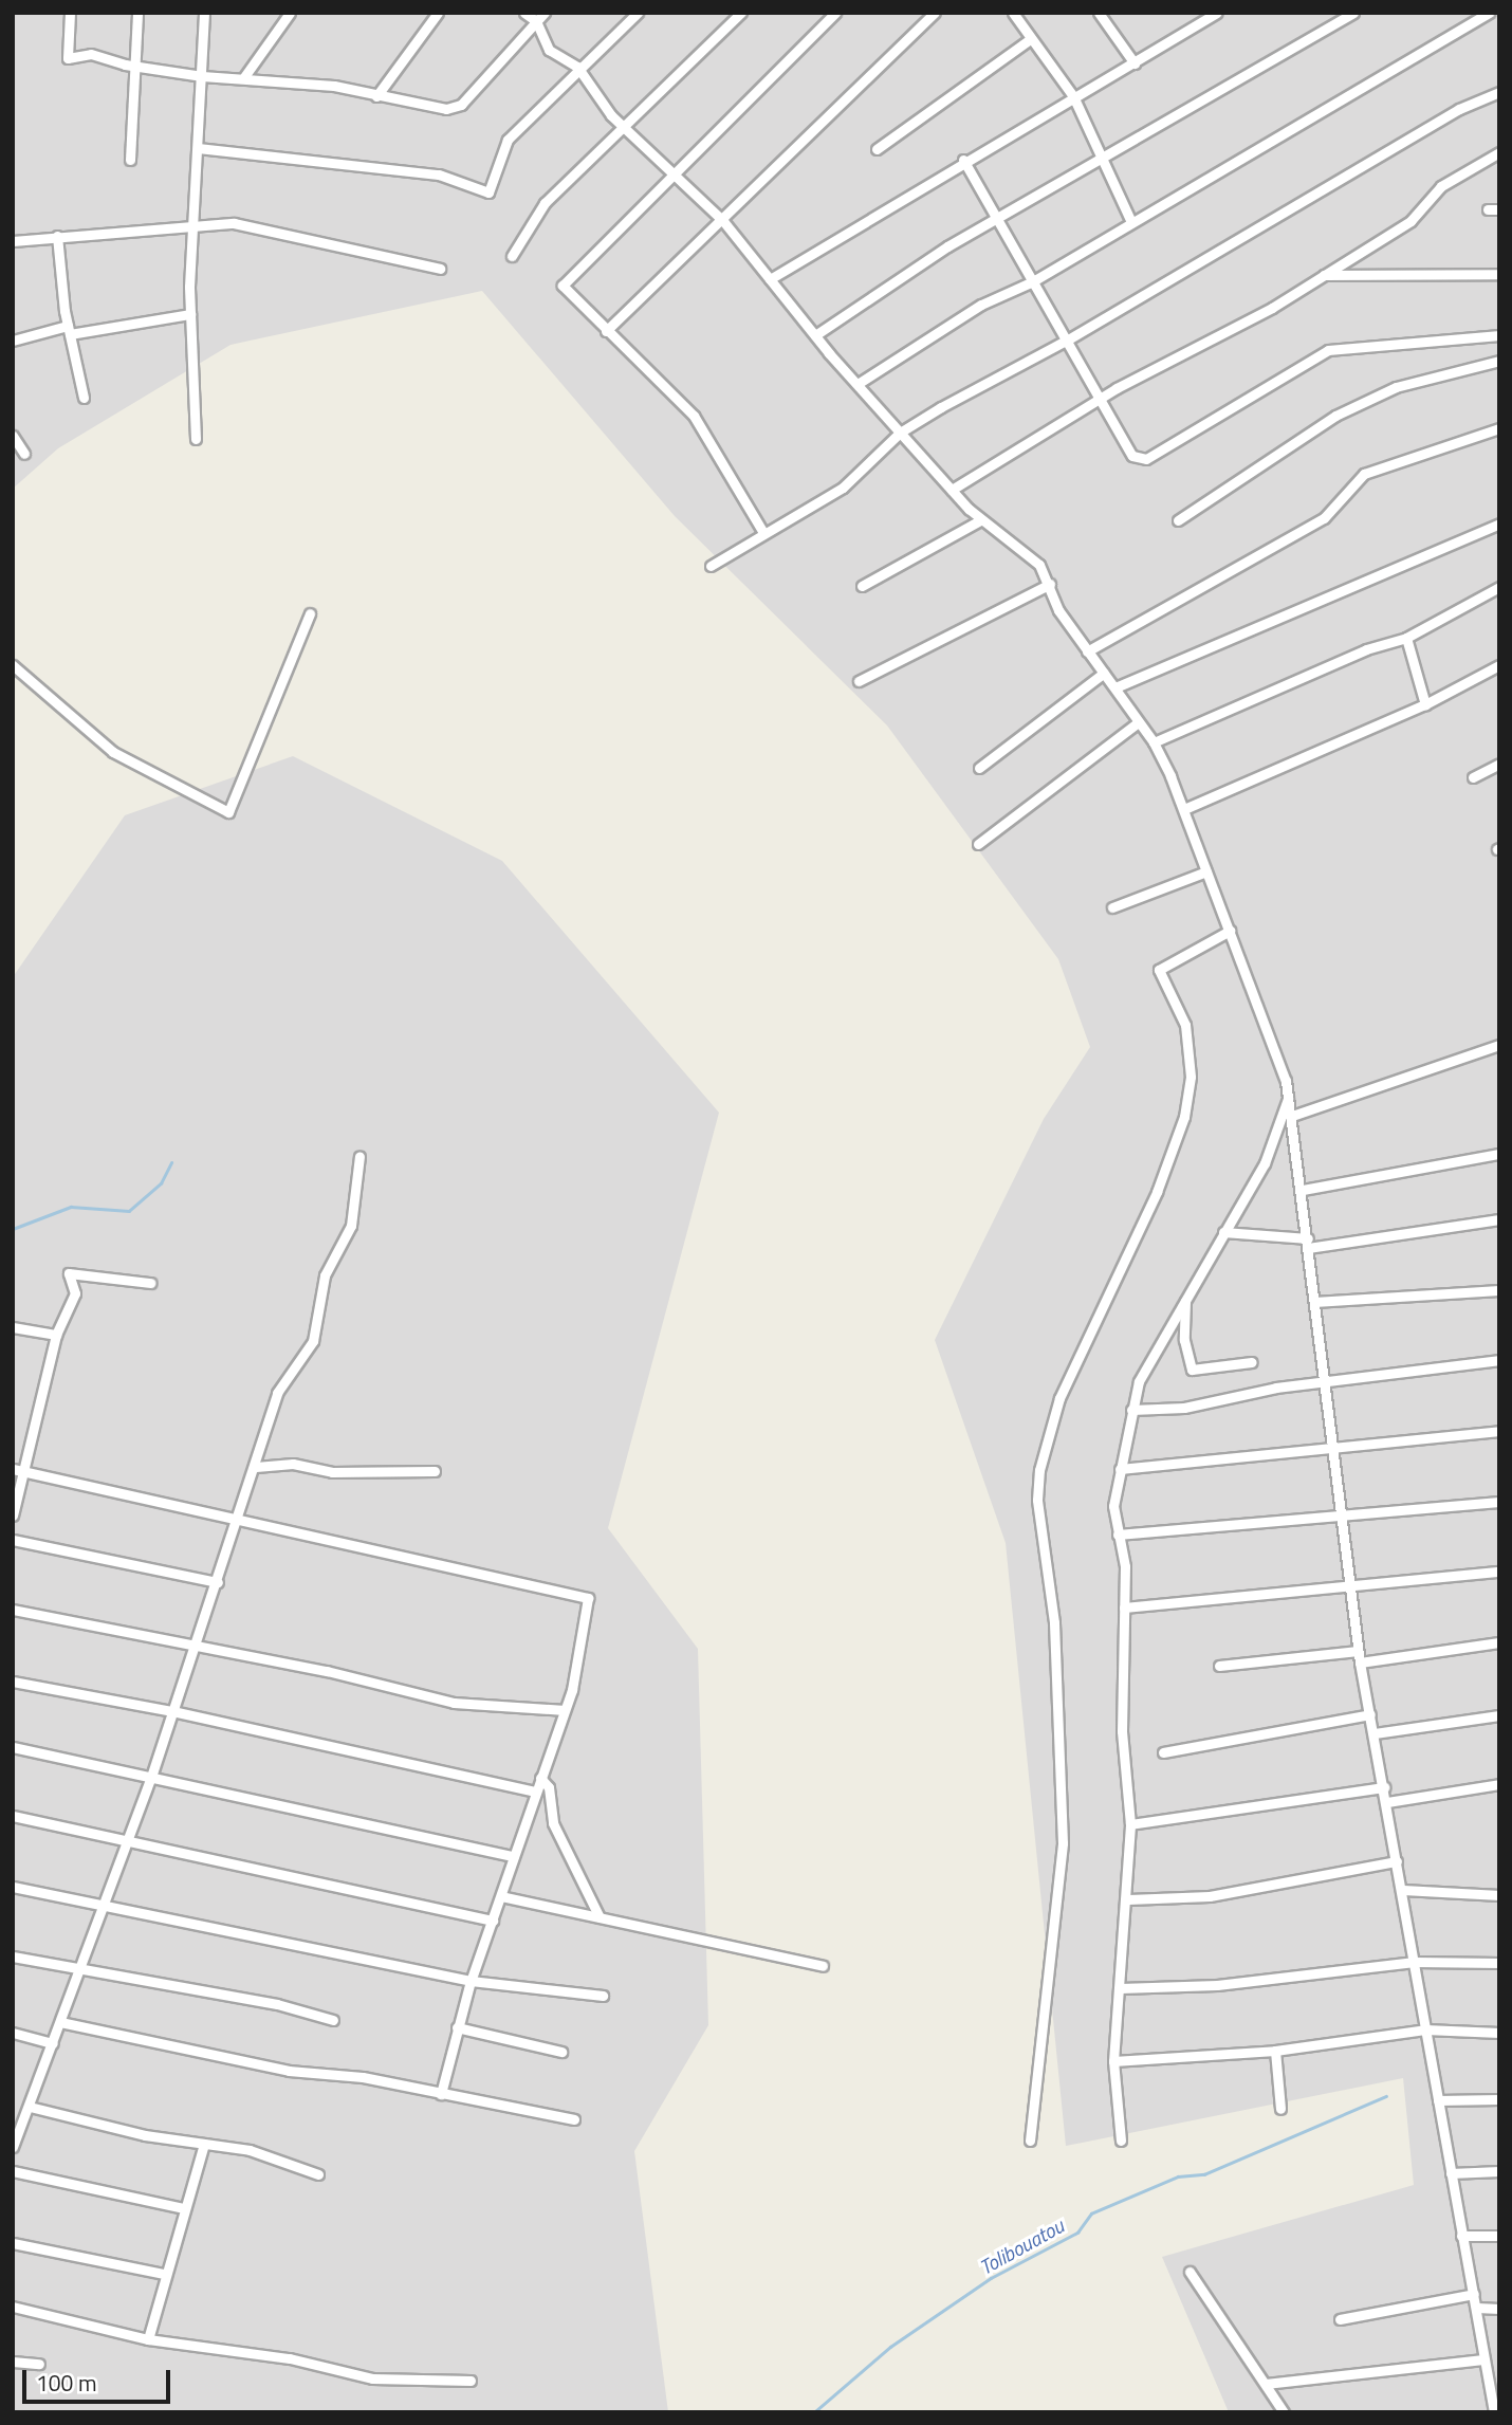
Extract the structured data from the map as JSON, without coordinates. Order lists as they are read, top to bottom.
{
  "water": ["Tolibouatou"],
  "scale_bar": "100 m"
}
